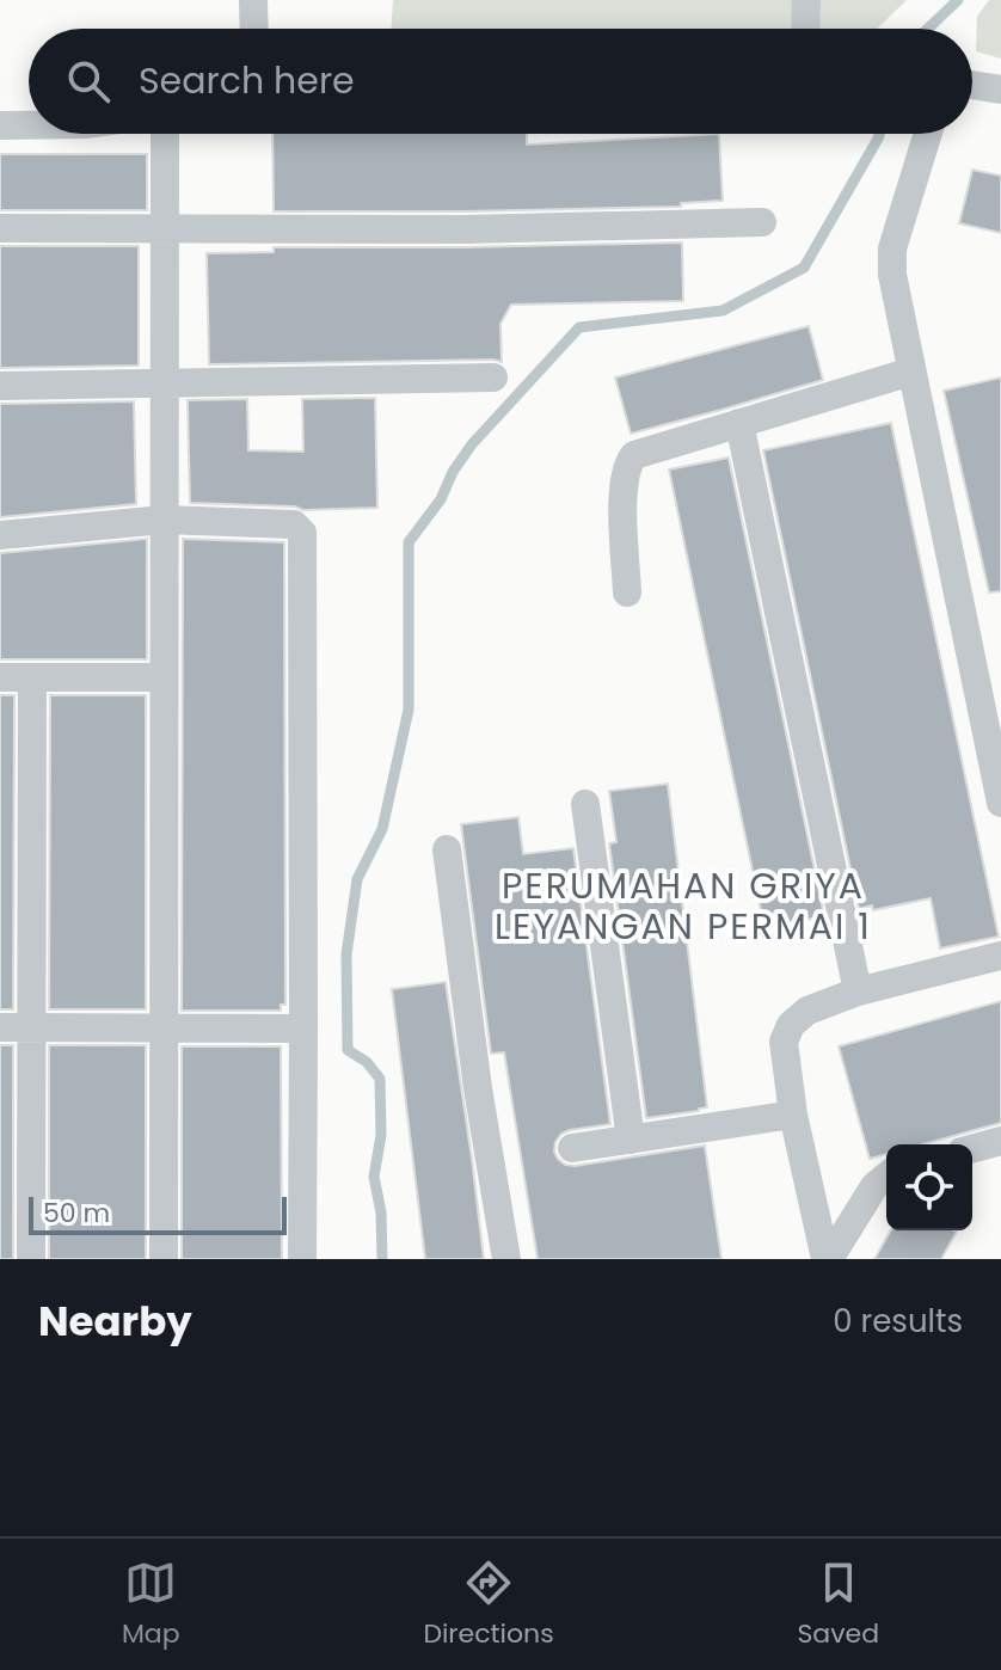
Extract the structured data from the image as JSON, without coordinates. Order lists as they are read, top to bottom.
{
  "districts": ["PERUMAHAN GRIYA LEYANGAN PERMAI 1"],
  "scale_bar": "50 m",
  "page": {
    "search": "Search here",
    "scale": "50 m",
    "heading": ["Nearby", "0 results"],
    "nav": ["Map", "Directions", "Saved"]
  }
}
